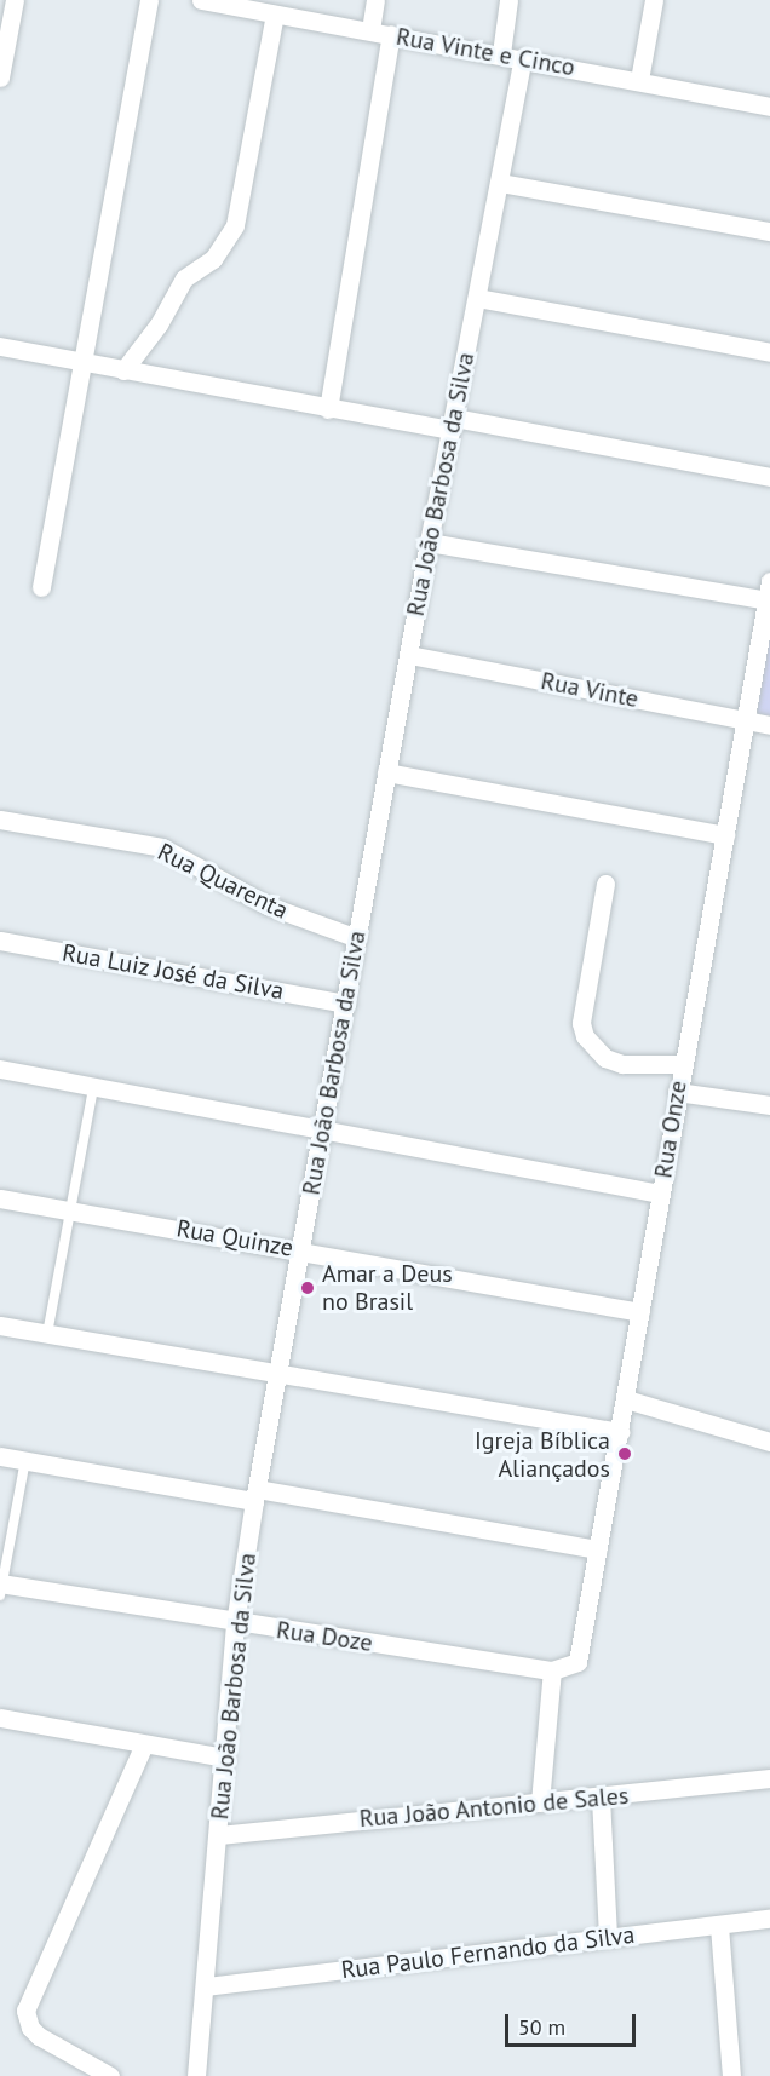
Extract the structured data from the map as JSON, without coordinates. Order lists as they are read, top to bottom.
{
  "streets": {
    "street": [
      "Rua Vinte e Cinco",
      "Rua João Barbosa da Silva",
      "Rua Vinte",
      "Rua Quarenta",
      "Rua Luiz José da Silva",
      "Rua Onze",
      "Rua Quinze",
      "Rua Doze",
      "Rua João Antonio de Sales",
      "Rua Paulo Fernando da Silva"
    ]
  },
  "crossings": [
    ["Rua Vinte e Cinco", "Rua João Barbosa da Silva"],
    ["Rua João Barbosa da Silva", "Rua Vinte"],
    ["Rua João Barbosa da Silva", "Rua Quarenta"],
    ["Rua João Barbosa da Silva", "Rua Luiz José da Silva"],
    ["Rua João Barbosa da Silva", "Rua Quinze"],
    ["Rua João Barbosa da Silva", "Rua Doze"],
    ["Rua João Barbosa da Silva", "Rua João Antonio de Sales"],
    ["Rua João Barbosa da Silva", "Rua Paulo Fernando da Silva"],
    ["Rua Vinte", "Rua Onze"],
    ["Rua Onze", "Rua Quinze"],
    ["Rua Onze", "Rua Doze"]
  ],
  "places": ["Amar a Deus no Brasil", "Igreja Bíblica Aliançados"],
  "scale_bar": "50 m"
}
